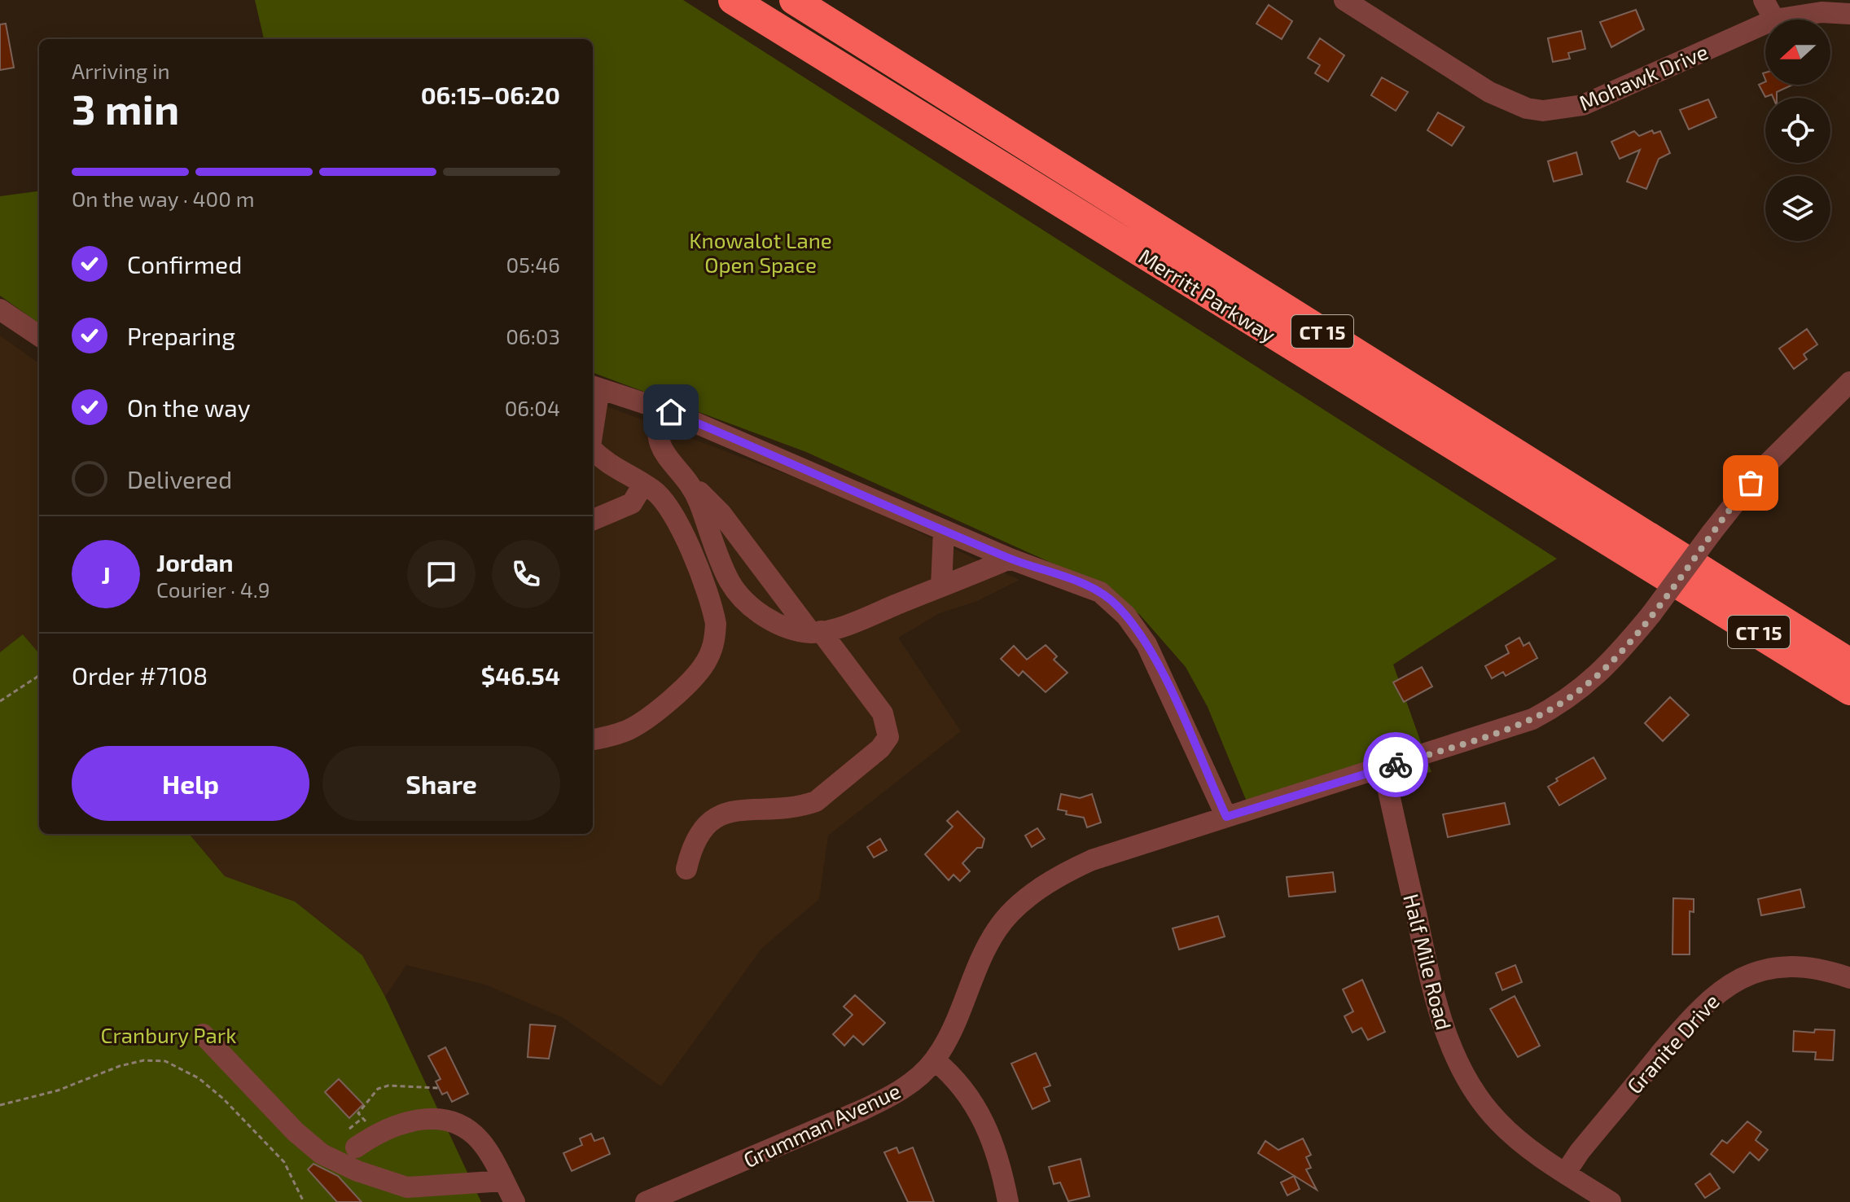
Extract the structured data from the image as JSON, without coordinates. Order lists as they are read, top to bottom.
{
  "streets": {
    "highway": ["Merritt Parkway", "CT 15"],
    "street": [
      "Mohawk Drive",
      "Half Mile Road",
      "Granite Drive",
      "Grumman Avenue"
    ]
  },
  "crossings": [
    ["Half Mile Road", "Granite Drive"],
    ["Half Mile Road", "Grumman Avenue"]
  ],
  "parks": ["Knowalot Lane Open Space", "Cranbury Park"],
  "north": "left",
  "page": {
    "heading": ["3 min", "Arriving in", "06:15–06:20"],
    "panel": [
      "Jordan",
      "Courier · 4.9",
      "Order #7108",
      "$46.54"
    ],
    "bar": "On the way · 400 m",
    "list": [
      ["Confirmed", "05:46"],
      ["Preparing", "06:03"],
      ["On the way", "06:04"],
      "Delivered"
    ],
    "round": "J",
    "buttons": ["Help", "Share"]
  }
}
